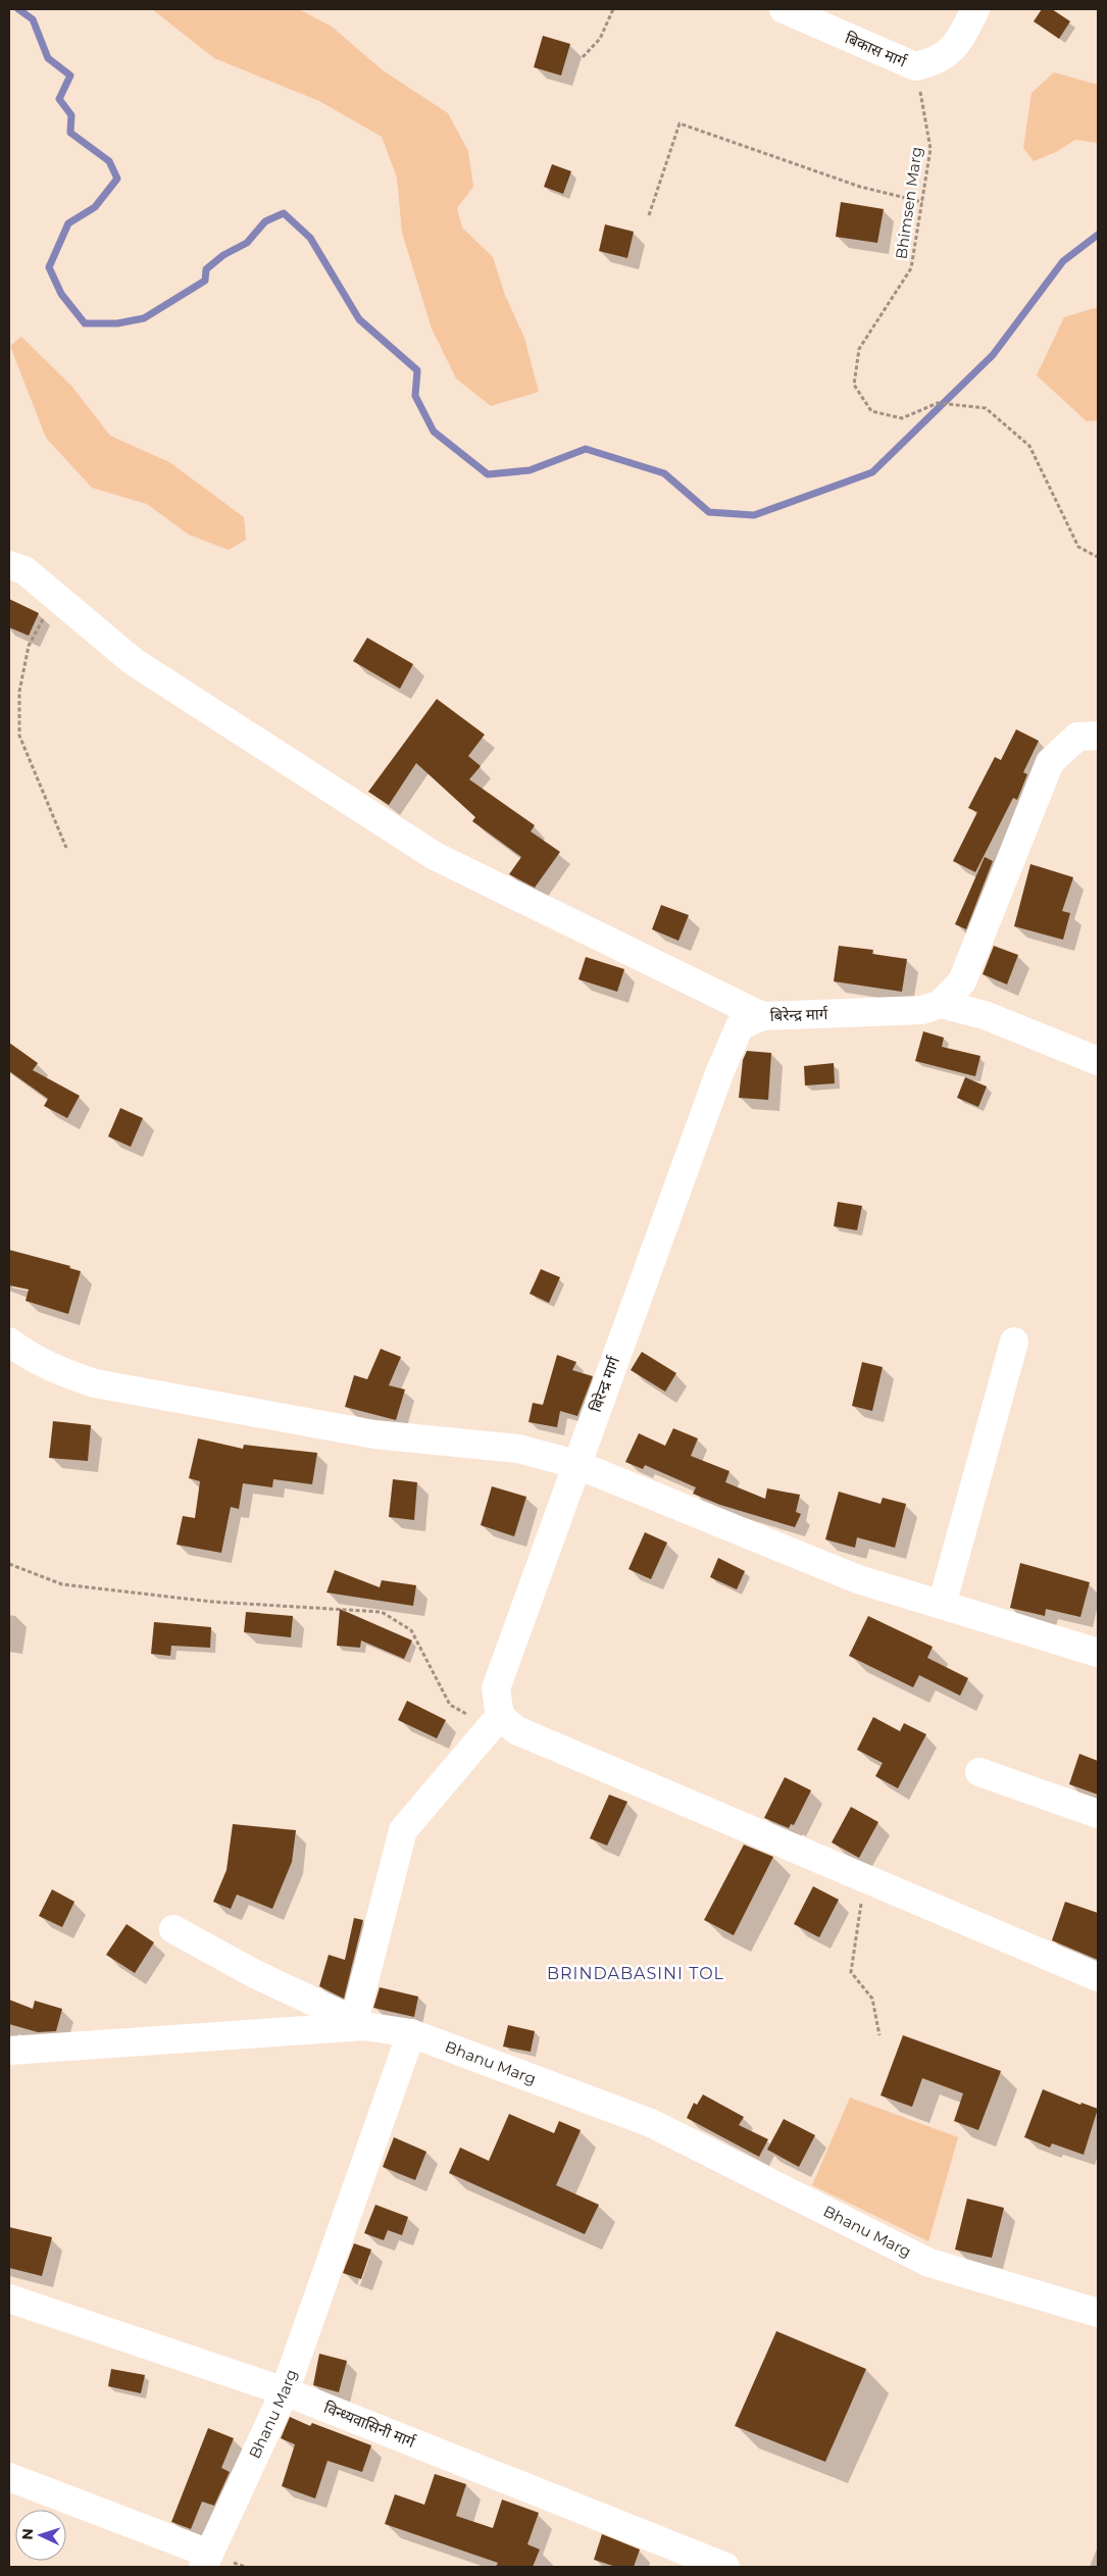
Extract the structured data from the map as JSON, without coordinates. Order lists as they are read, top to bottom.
{
  "streets": {
    "street": [
      "बिकास मार्ग",
      "बिरेन्द्र मार्ग",
      "Bhanu Marg",
      "विन्ध्यवासिनी मार्ग"
    ],
    "path": ["Bhimsen Marg"]
  },
  "crossings": [
    ["बिकास मार्ग", "Bhimsen Marg"],
    ["Bhanu Marg", "विन्ध्यवासिनी मार्ग"]
  ],
  "districts": ["BRINDABASINI TOL"],
  "north": "left"
}
